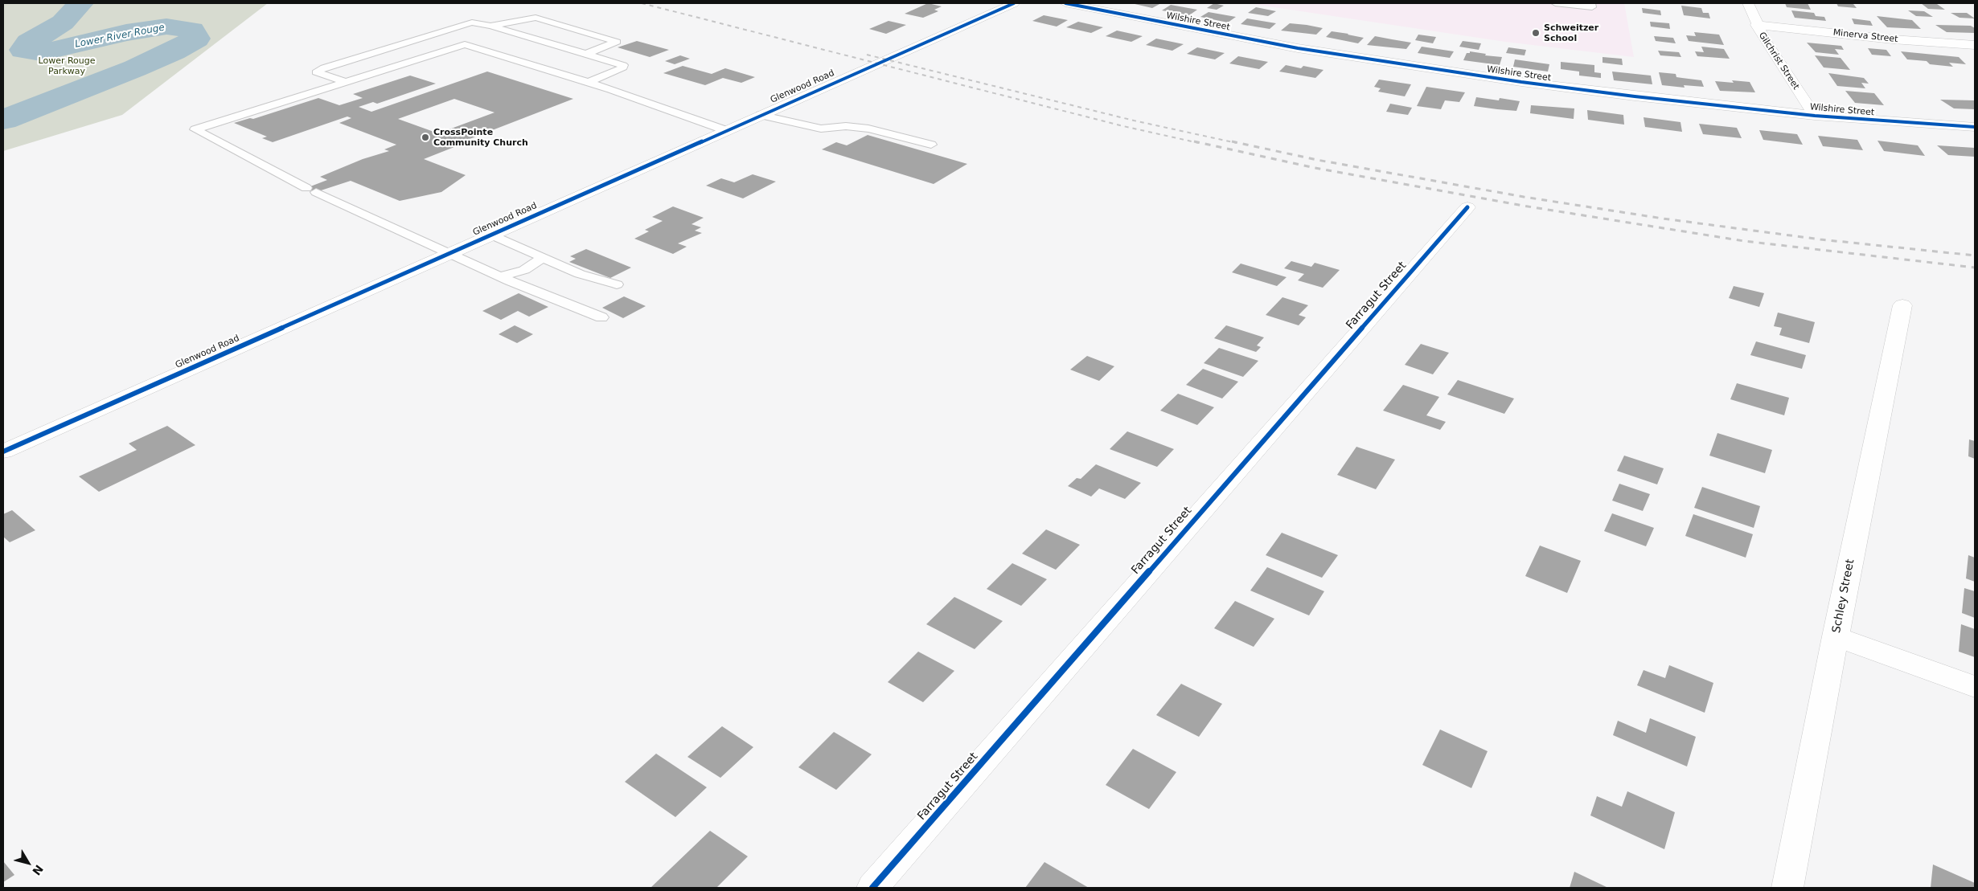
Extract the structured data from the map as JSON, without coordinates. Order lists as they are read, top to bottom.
{
  "streets": {
    "street": [
      "Wilshire Street",
      "Minerva Street",
      "Gilchrist Street",
      "Glenwood Road",
      "Farragut Street",
      "Schley Street"
    ]
  },
  "crossings": [
    ["Wilshire Street", "Gilchrist Street"],
    ["Minerva Street", "Gilchrist Street"]
  ],
  "water": ["Lower River Rouge"],
  "parks": ["Lower Rouge Parkway"],
  "places": ["Schweitzer School", "CrossPointe Community Church"],
  "north": "bottom right"
}
